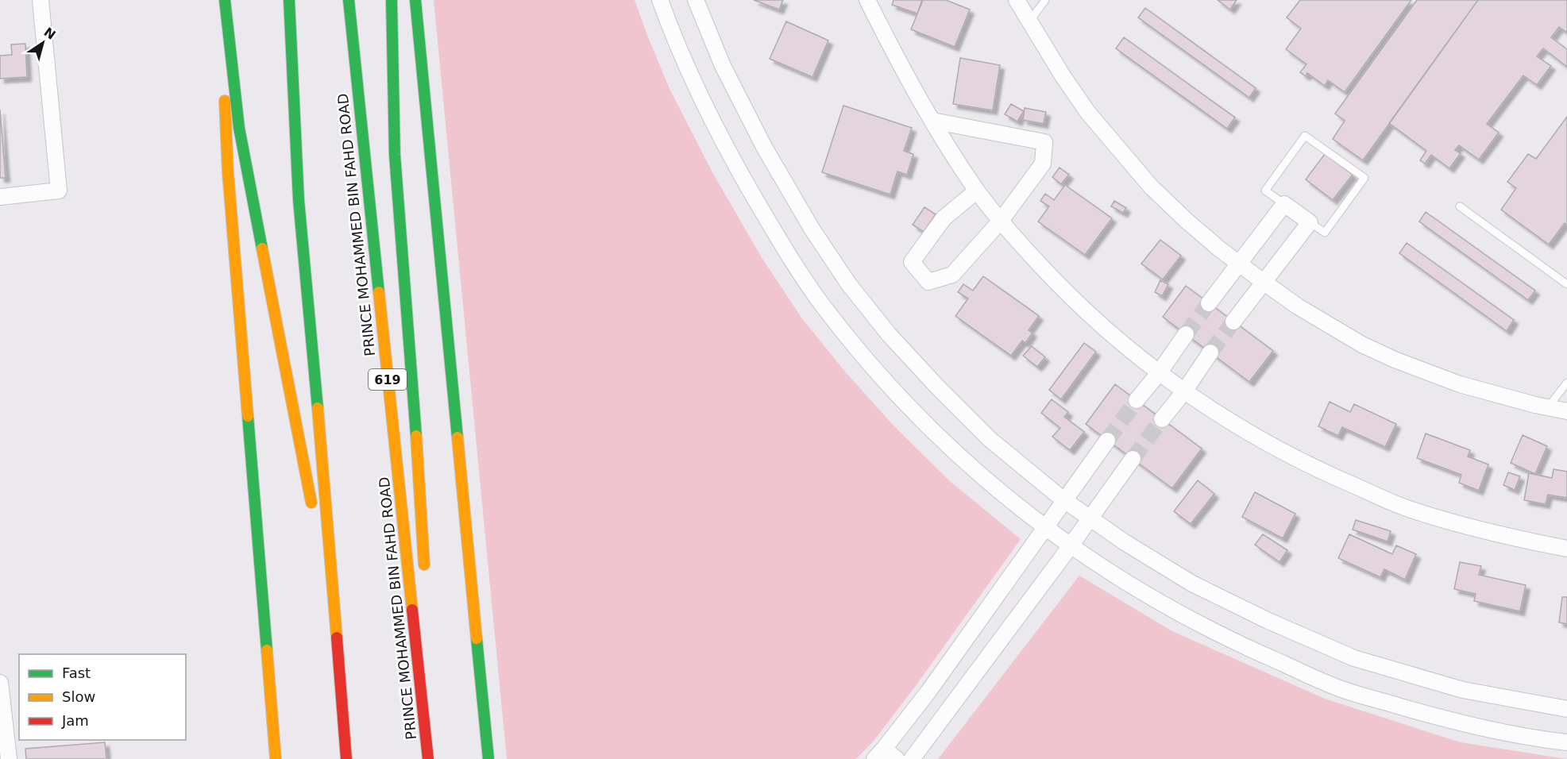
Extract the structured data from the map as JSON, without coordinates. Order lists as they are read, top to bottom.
{
  "streets": {
    "main road": ["PRINCE MOHAMMED BIN FAHD ROAD", "619"]
  },
  "legend": ["Fast", "Slow", "Jam"],
  "north": "top right"
}
